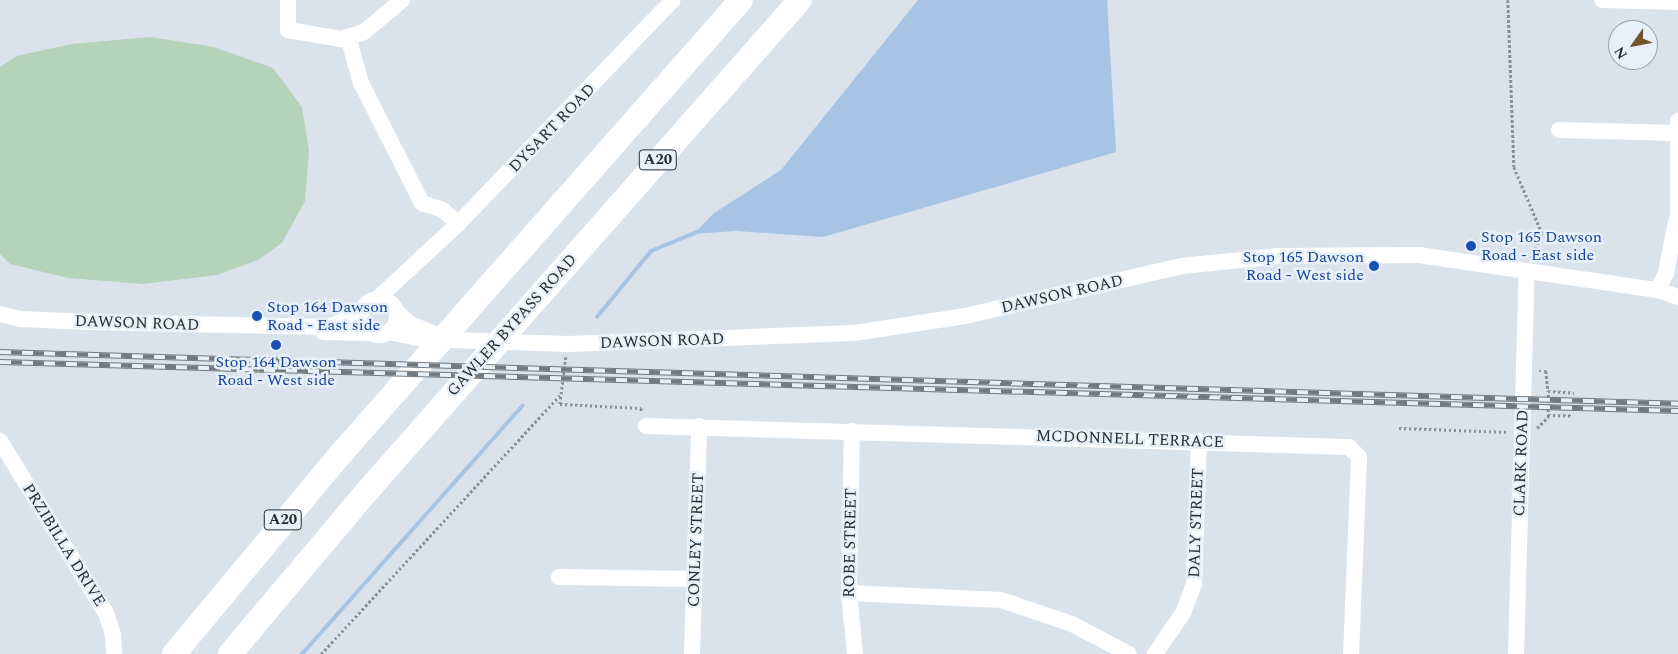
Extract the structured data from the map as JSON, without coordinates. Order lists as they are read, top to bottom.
{
  "streets": {
    "highway": ["A20", "GAWLER BYPASS ROAD"],
    "street": [
      "DYSART ROAD",
      "DAWSON ROAD",
      "MCDONNELL TERRACE",
      "CLARK ROAD",
      "DALY STREET",
      "CONLEY STREET",
      "ROBE STREET",
      "PRZIBILLA DRIVE"
    ]
  },
  "crossings": [
    ["DYSART ROAD", "DAWSON ROAD"],
    ["DAWSON ROAD", "CLARK ROAD"],
    ["MCDONNELL TERRACE", "DALY STREET"],
    ["MCDONNELL TERRACE", "CONLEY STREET"],
    ["MCDONNELL TERRACE", "ROBE STREET"]
  ],
  "places": [
    "Stop 165 Dawson Road - East side",
    "Stop 165 Dawson Road - West side",
    "Stop 164 Dawson Road - East side",
    "Stop 164 Dawson Road - West side"
  ],
  "north": "bottom left"
}
